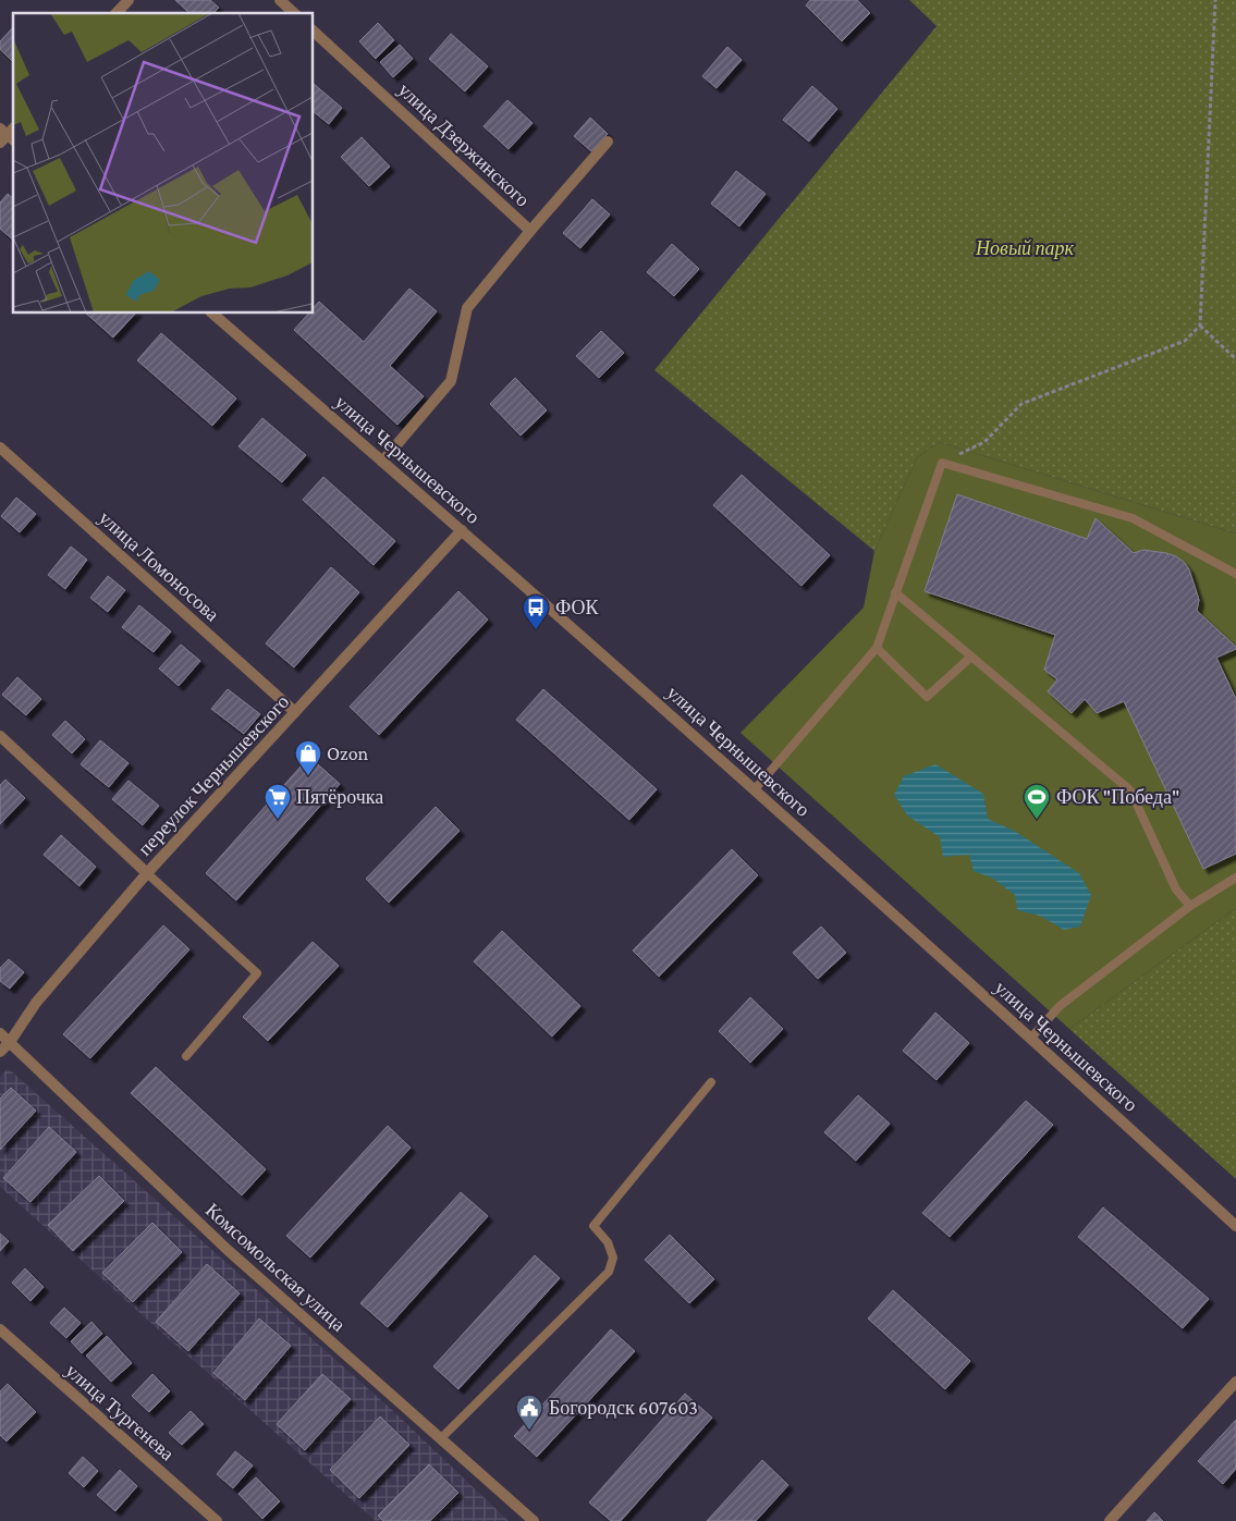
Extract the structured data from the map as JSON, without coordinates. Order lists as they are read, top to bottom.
{
  "streets": {
    "street": [
      "улица Дзержинского",
      "улица Чернышевского",
      "улица Ломоносова",
      "переулок Чернышевского",
      "Комсомольская улица",
      "улица Тургенева"
    ]
  },
  "crossings": [
    ["улица Дзержинского", "улица Чернышевского"],
    ["улица Чернышевского", "переулок Чернышевского"],
    ["улица Ломоносова", "переулок Чернышевского"],
    ["переулок Чернышевского", "Комсомольская улица"]
  ],
  "parks": ["Новый парк"],
  "places": {
    "bus stop": ["ФОК"],
    "shop": ["Ozon"],
    "supermarket": ["Пятёрочка"],
    "sports": ["ФОК \"Победа\""],
    "public building": ["Богородск 607603"]
  }
}
